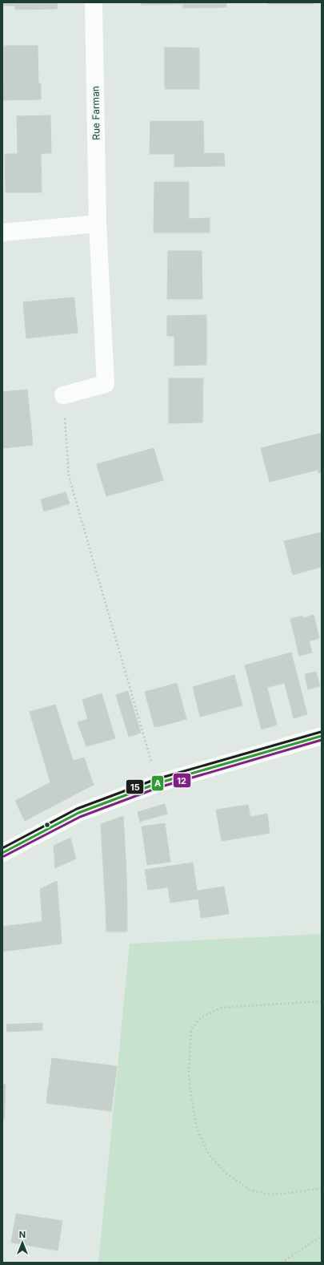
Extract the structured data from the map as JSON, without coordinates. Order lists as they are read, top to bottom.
{
  "streets": {
    "street": ["Rue Farman"]
  },
  "lines": ["transit line 15", "transit line A", "transit line 12"],
  "north": "top"
}
